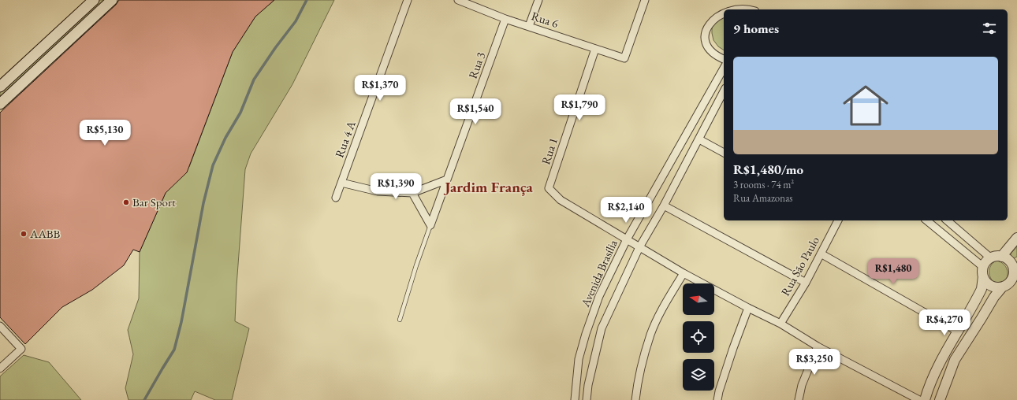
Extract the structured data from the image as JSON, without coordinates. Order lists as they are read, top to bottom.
{
  "streets": {
    "street": [
      "Rua 6",
      "Rua 3",
      "Rua 4 A",
      "Rua 1",
      "Rua São Paulo",
      "Avenida Brasília"
    ]
  },
  "crossings": [
    ["Rua 6", "Rua 3"],
    ["Rua 6", "Rua 1"],
    ["Rua 1", "Avenida Brasília"]
  ],
  "districts": ["Jardim França"],
  "places": ["Bar Sport", "AABB"],
  "north": "left",
  "page": {
    "heading": "9 homes",
    "list": [
      {
        "name": "R$1,480/mo",
        "note": "3 rooms · 74 m² · Rua Amazonas"
      }
    ],
    "price": [
      "R$1,370",
      "R$1,790",
      "R$1,540",
      "R$5,130",
      "R$1,390",
      "R$2,140",
      "R$1,480",
      "R$4,270",
      "R$3,250"
    ]
  }
}
